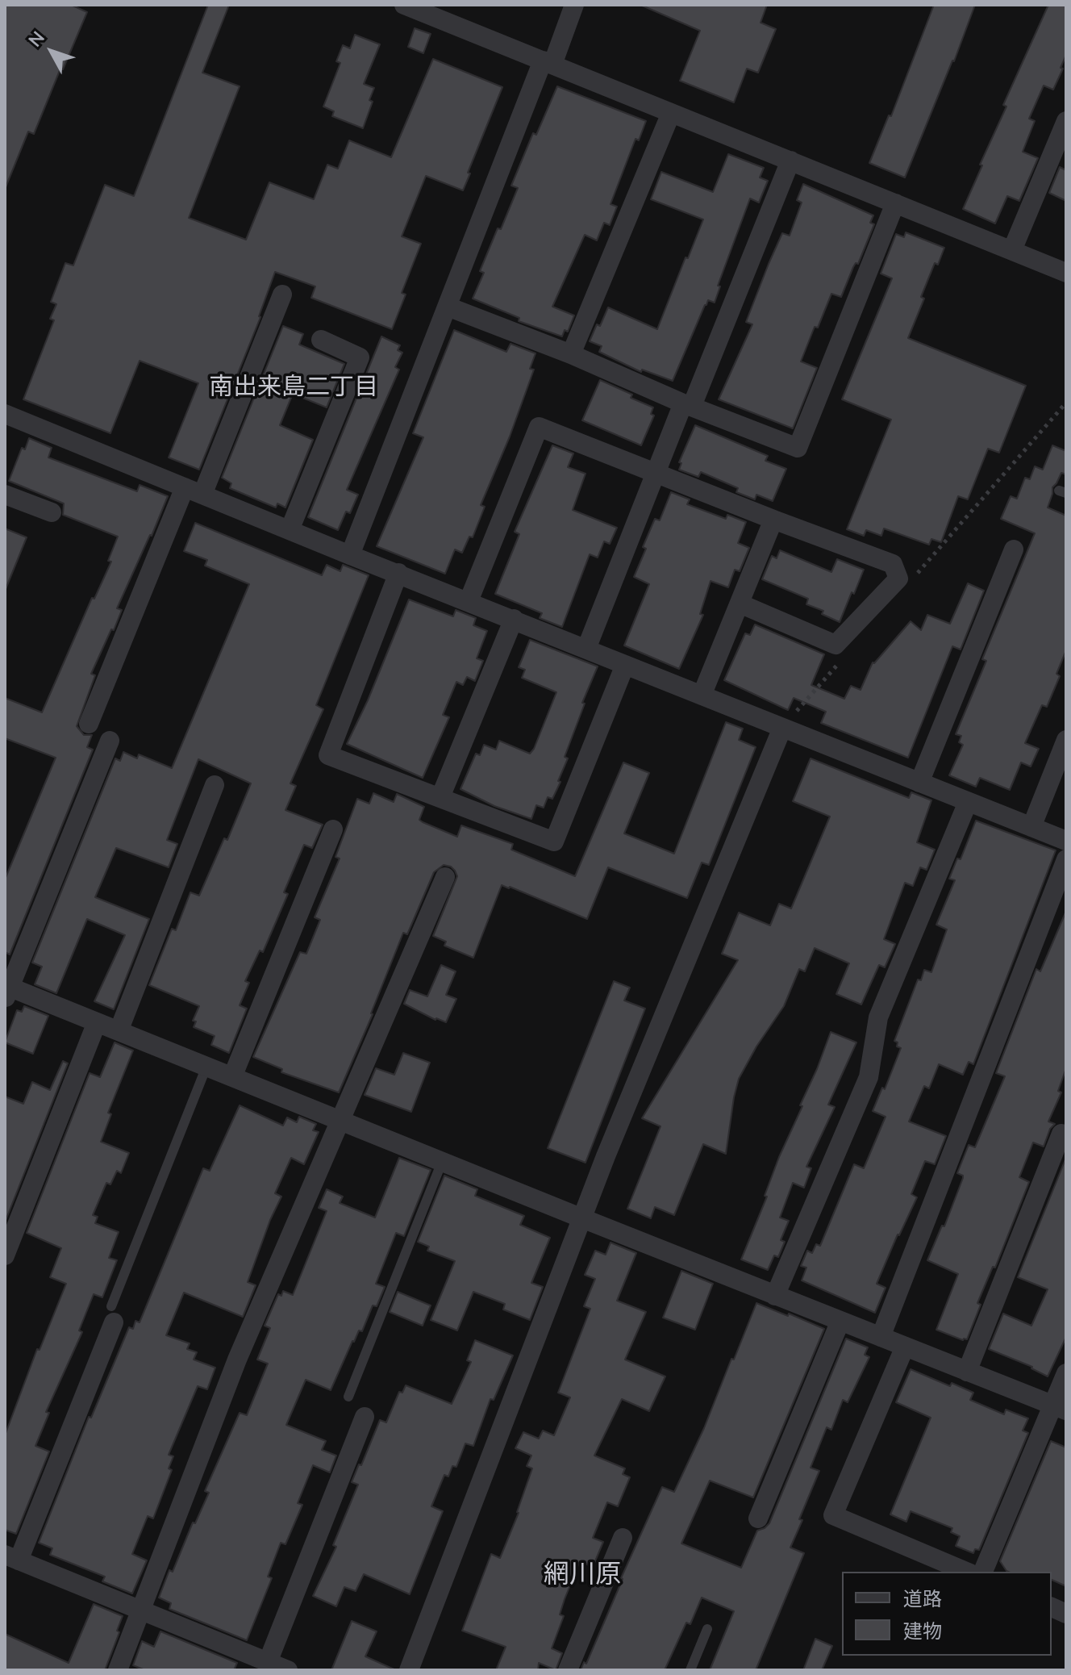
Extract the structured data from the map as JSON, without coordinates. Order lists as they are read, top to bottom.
{
  "districts": ["南出来島二丁目", "網川原"],
  "legend": ["道路", "建物"],
  "north": "top left"
}
